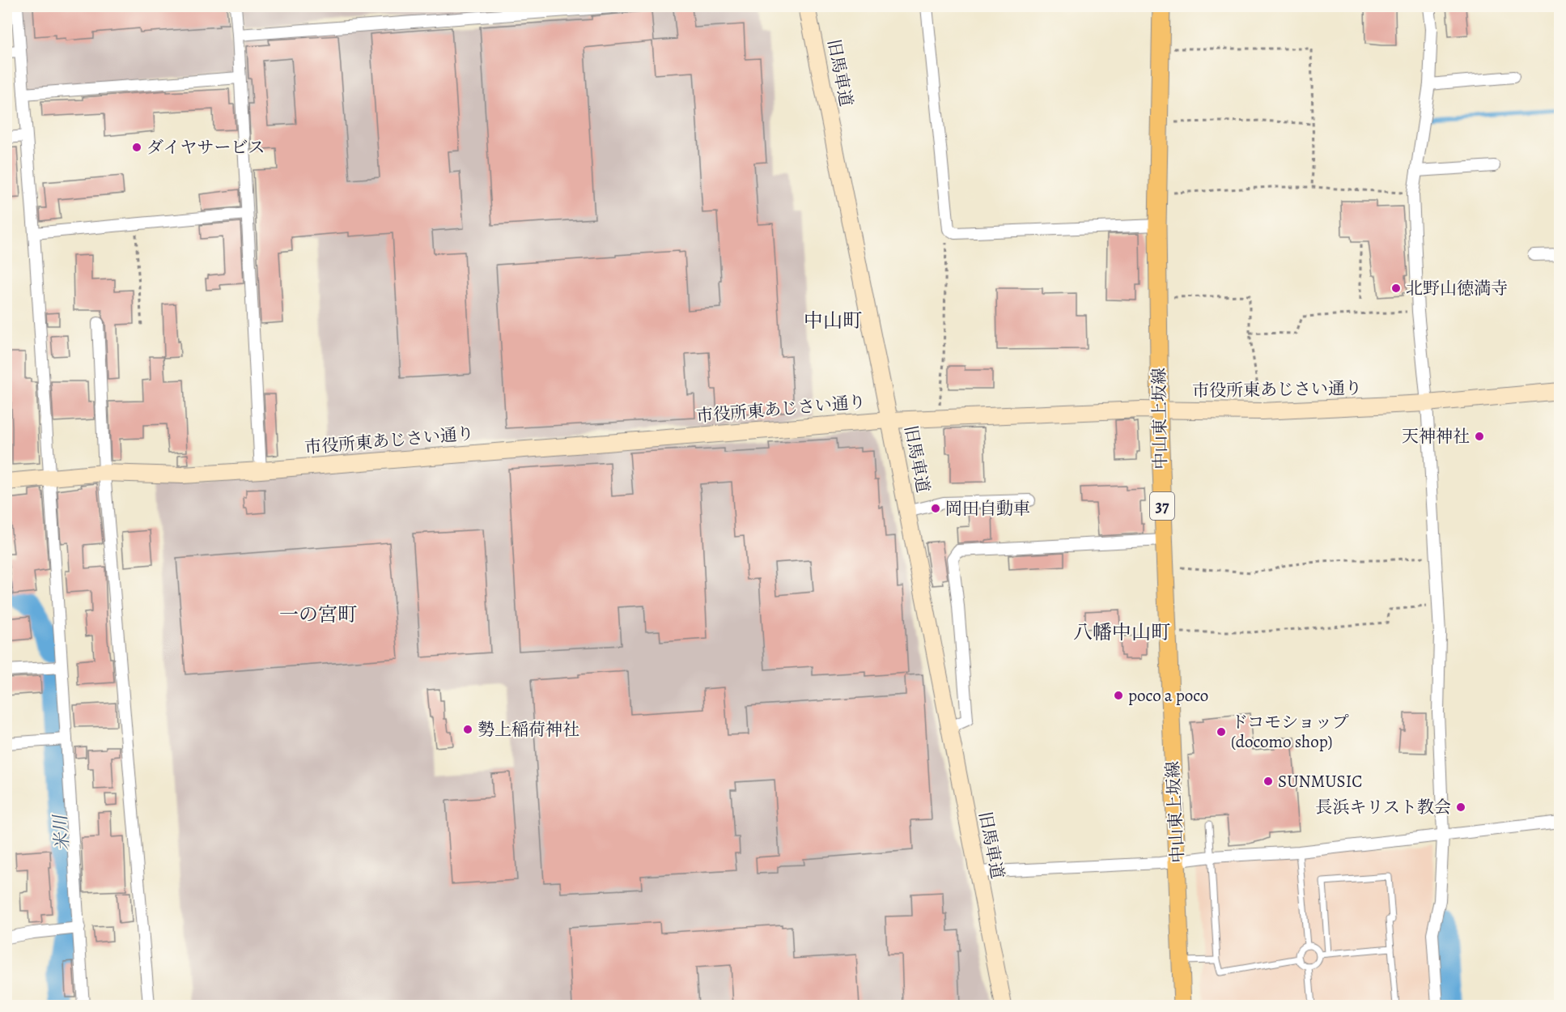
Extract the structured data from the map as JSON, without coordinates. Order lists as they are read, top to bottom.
{
  "streets": {
    "main road": ["中山東上坂線", "37"],
    "street": ["旧馬車道", "市役所東あじさい通り"]
  },
  "crossings": [
    ["旧馬車道", "市役所東あじさい通り"],
    ["市役所東あじさい通り", "中山東上坂線"]
  ],
  "districts": ["中山町", "一の宮町", "八幡中山町"],
  "water": ["米川"],
  "places": [
    "ダイヤサービス",
    "北野山徳満寺",
    "天神神社",
    "岡田自動車",
    "poco a poco",
    "勢上稲荷神社",
    "ドコモショップ (docomo shop)",
    "SUNMUSIC",
    "長浜キリスト教会"
  ]
}
